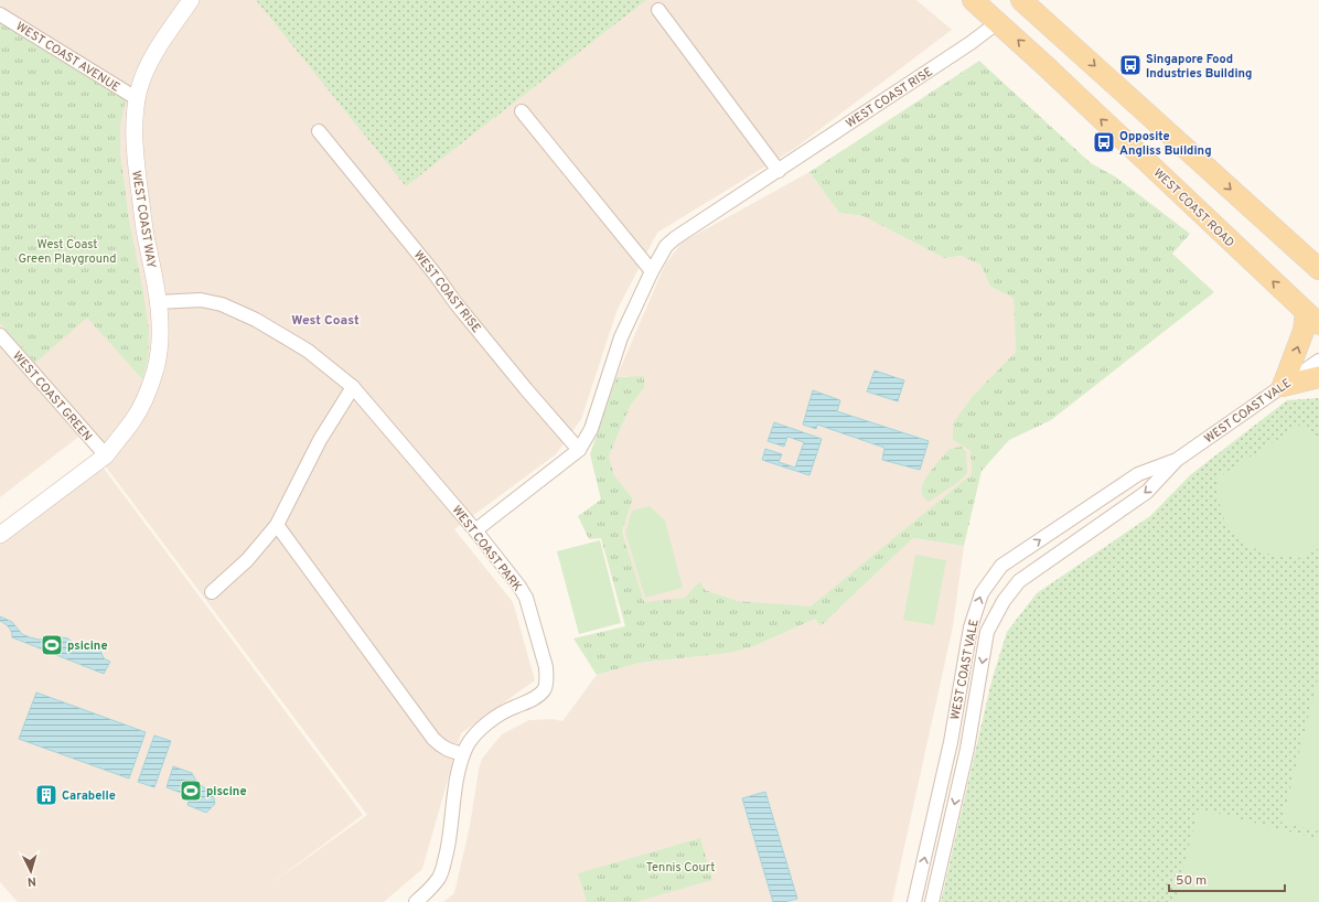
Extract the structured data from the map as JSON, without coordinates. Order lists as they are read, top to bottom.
{
  "streets": {
    "main road": ["WEST COAST ROAD"],
    "street": [
      "WEST COAST AVENUE",
      "WEST COAST RISE",
      "WEST COAST WAY",
      "WEST COAST GREEN",
      "WEST COAST VALE",
      "WEST COAST PARK"
    ]
  },
  "crossings": [
    ["WEST COAST AVENUE", "WEST COAST WAY"],
    ["WEST COAST RISE", "WEST COAST ROAD"],
    ["WEST COAST RISE", "WEST COAST PARK"],
    ["WEST COAST WAY", "WEST COAST GREEN"],
    ["WEST COAST WAY", "WEST COAST PARK"]
  ],
  "districts": ["West Coast"],
  "parks": ["West Coast Green Playground", "Tennis Court"],
  "places": {
    "bus stop": ["Singapore Food Industries Building", "Opposite Angliss Building"],
    "sports": ["psicine", "piscine"],
    "building": ["Carabelle"]
  },
  "scale_bar": "50 m",
  "north": "bottom"
}
